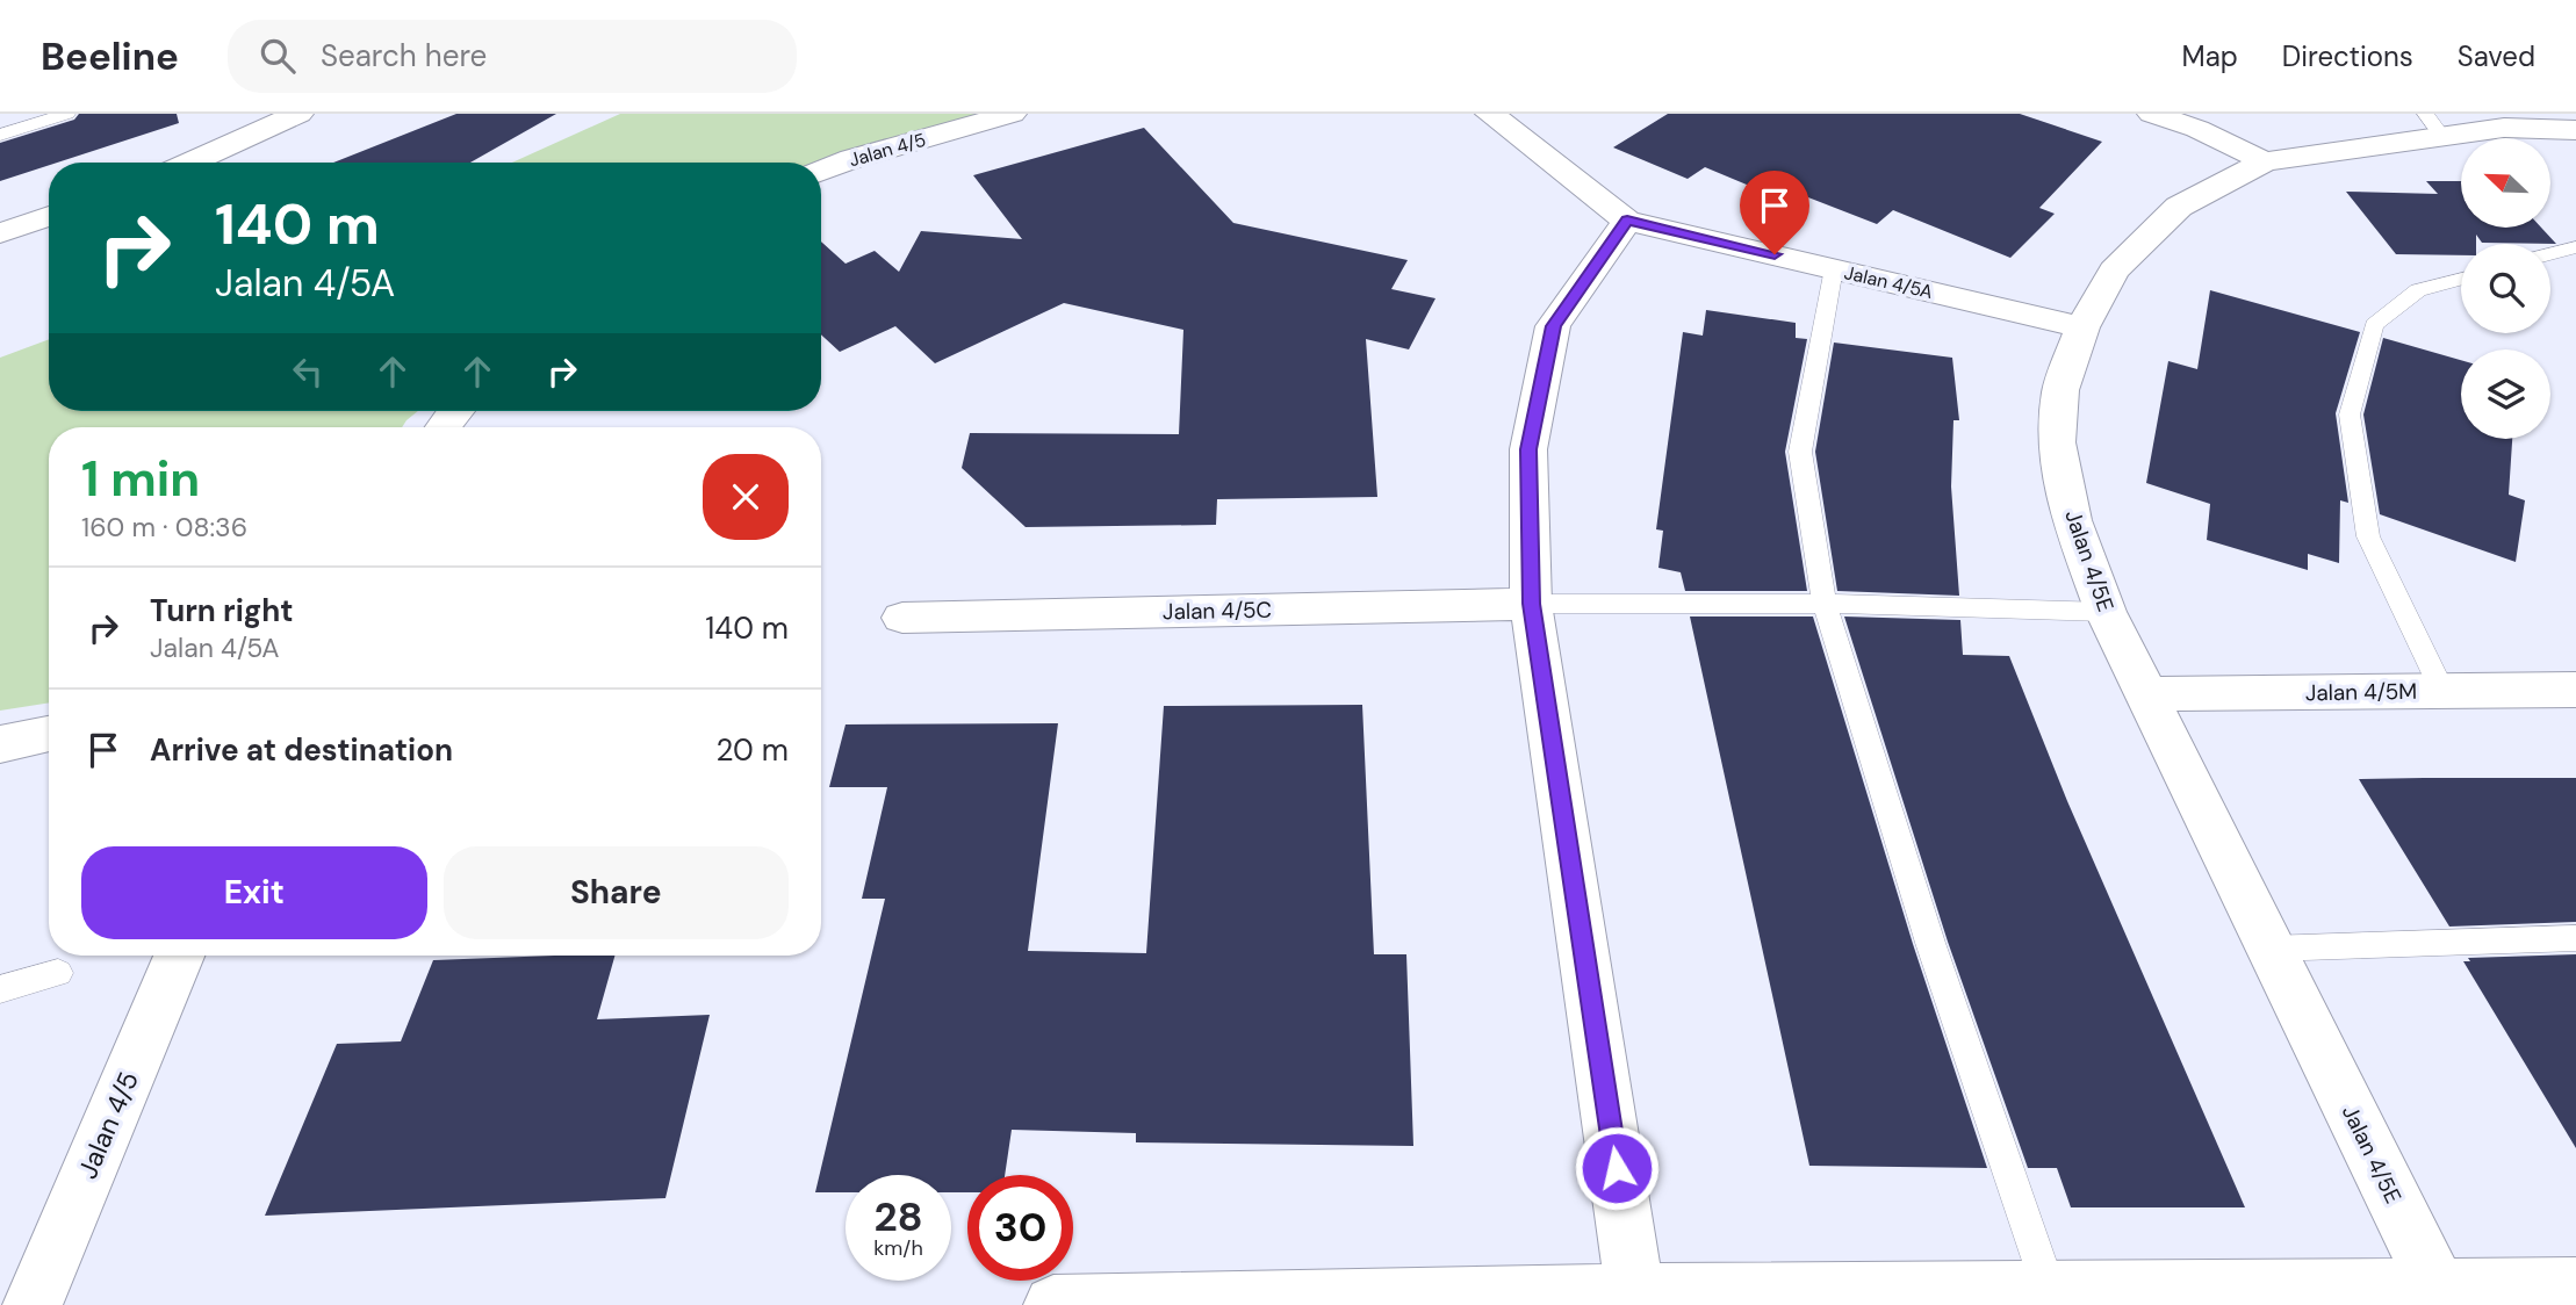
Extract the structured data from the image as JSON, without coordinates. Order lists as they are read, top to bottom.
{
  "streets": {
    "street": [
      "Jalan 4/5",
      "Jalan 4/5A",
      "Jalan 4/5E",
      "Jalan 4/5C",
      "Jalan 4/5M"
    ]
  },
  "crossings": [
    ["Jalan 4/5A", "Jalan 4/5E"],
    ["Jalan 4/5E", "Jalan 4/5M"]
  ],
  "north": "top left",
  "page": {
    "header": "Beeline",
    "search": "Search here",
    "nav": ["Map", "Directions", "Saved"],
    "turn": ["140 m", "Jalan 4/5A"],
    "heading": ["1 min", "160 m · 08:36"],
    "list": [
      {
        "name": "Turn right",
        "note": "Jalan 4/5A",
        "value": "140 m"
      },
      {
        "name": "Arrive at destination",
        "value": "20 m"
      }
    ],
    "buttons": ["Exit", "Share"],
    "speed": "28 km/h",
    "limit": "30"
  }
}
